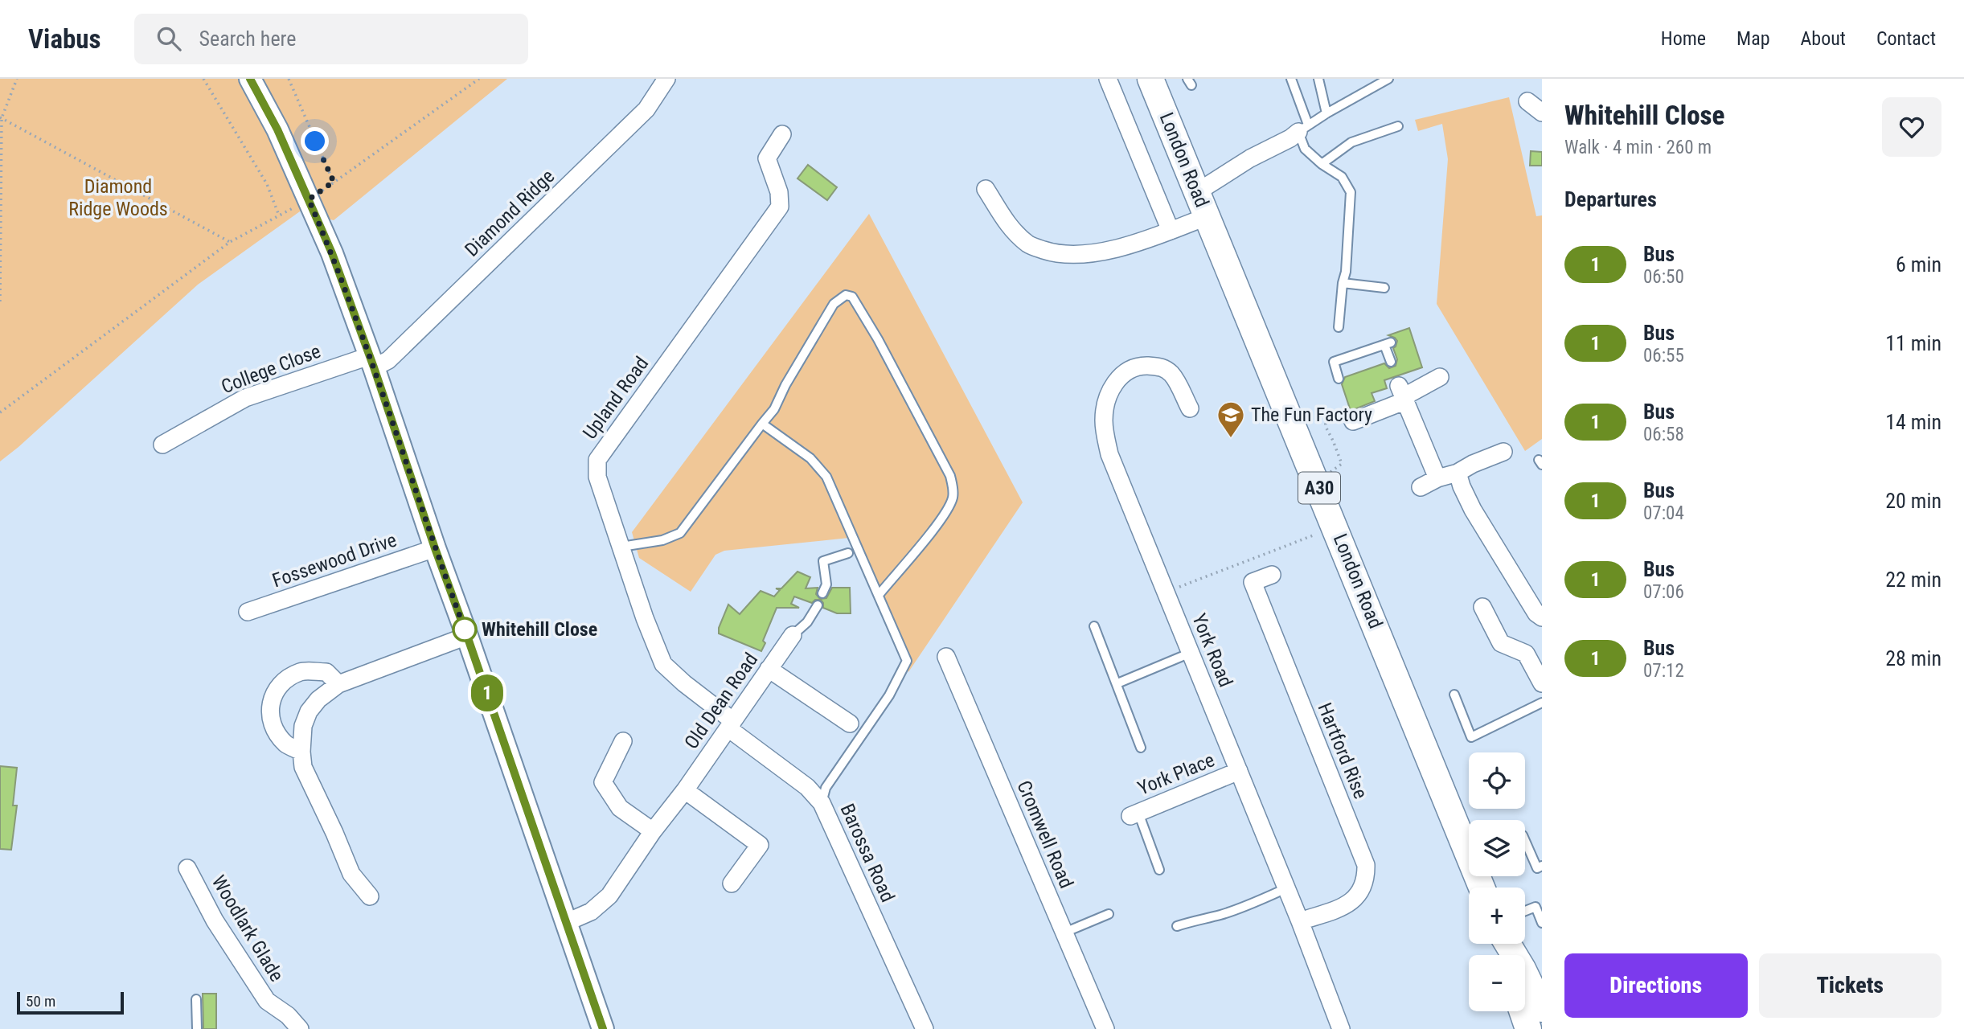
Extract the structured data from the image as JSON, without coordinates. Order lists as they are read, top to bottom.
{
  "streets": {
    "main road": ["London Road", "A30"],
    "street": [
      "Diamond Ridge",
      "College Close",
      "Upland Road",
      "Fossewood Drive",
      "York Road",
      "Old Dean Road",
      "Hartford Rise",
      "York Place",
      "Cromwell Road",
      "Barossa Road",
      "Woodlark Glade"
    ]
  },
  "crossings": [
    ["Diamond Ridge", "College Close"],
    ["Upland Road", "Old Dean Road"],
    ["Upland Road", "Barossa Road"],
    ["York Road", "Hartford Rise"],
    ["York Road", "York Place"],
    ["Old Dean Road", "Barossa Road"]
  ],
  "parks": ["Diamond Ridge Woods"],
  "places": {
    "school or university": ["The Fun Factory"],
    "other": ["Whitehill Close"]
  },
  "lines": ["bus line 1"],
  "scale_bar": "50 m",
  "page": {
    "header": "Viabus",
    "search": "Search here",
    "nav": [
      "Home",
      "Map",
      "About",
      "Contact"
    ],
    "on_map": "1",
    "heading": [
      ["Whitehill Close", "Walk · 4 min · 260 m"],
      "Departures"
    ],
    "list": [
      {
        "mark": "1",
        "name": "Bus",
        "note": "06:50",
        "value": "6 min"
      },
      {
        "mark": "1",
        "name": "Bus",
        "note": "06:55",
        "value": "11 min"
      },
      {
        "mark": "1",
        "name": "Bus",
        "note": "06:58",
        "value": "14 min"
      },
      {
        "mark": "1",
        "name": "Bus",
        "note": "07:04",
        "value": "20 min"
      },
      {
        "mark": "1",
        "name": "Bus",
        "note": "07:06",
        "value": "22 min"
      },
      {
        "mark": "1",
        "name": "Bus",
        "note": "07:12",
        "value": "28 min"
      }
    ],
    "map_buttons": ["+", "−"],
    "buttons": ["Directions", "Tickets"],
    "scale": "50 m"
  }
}
